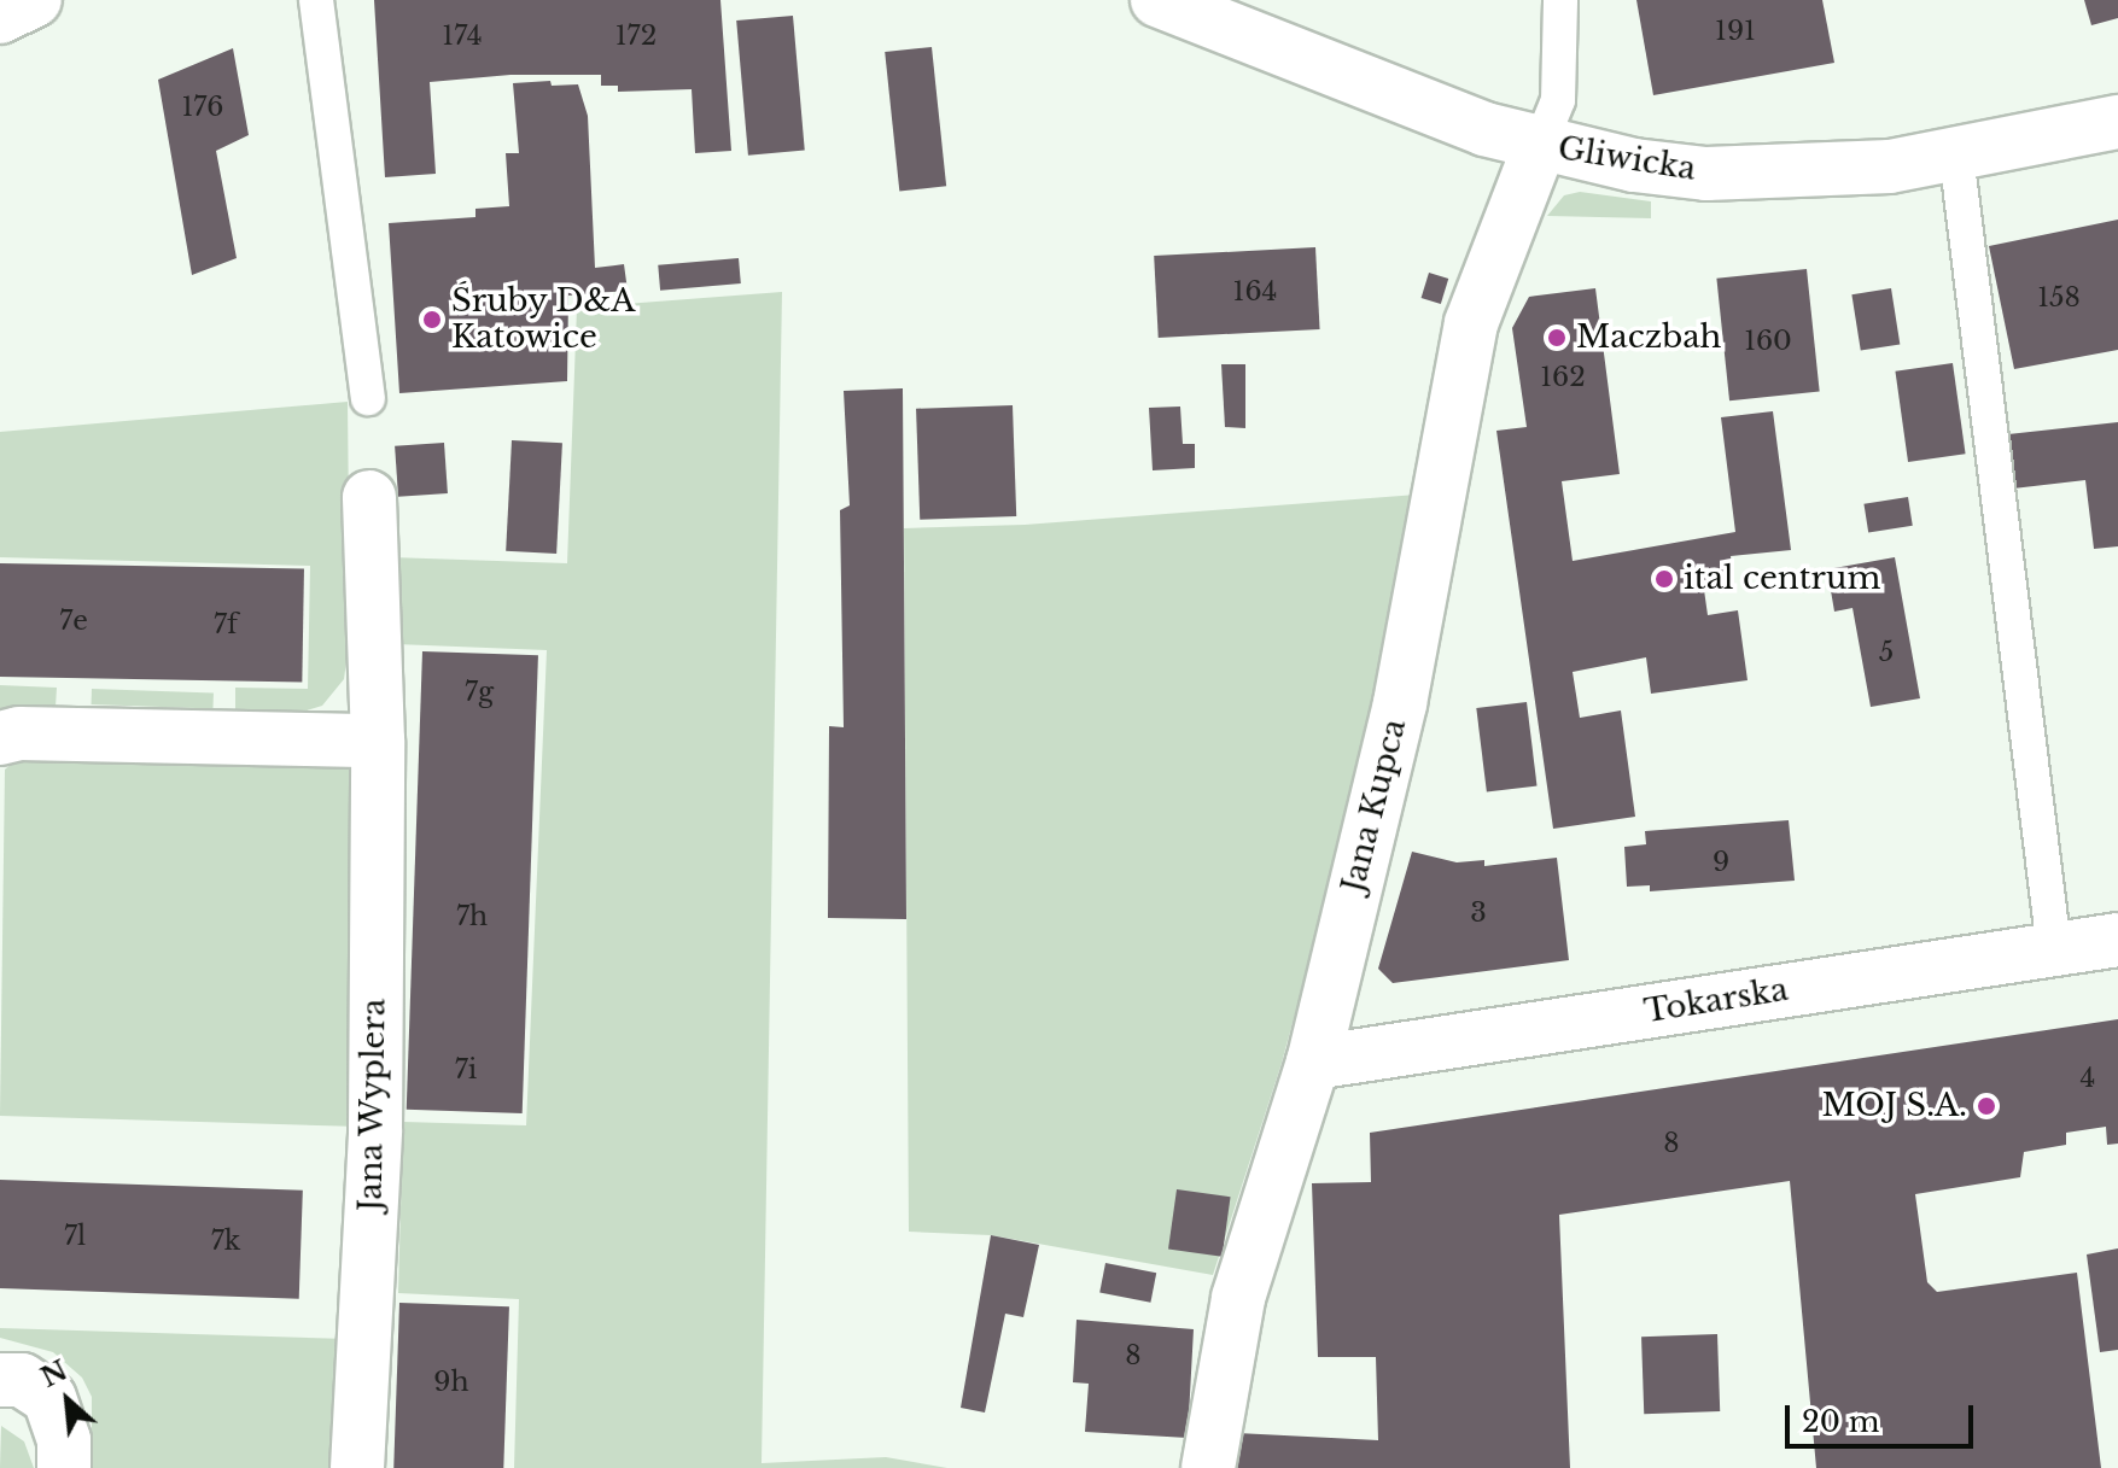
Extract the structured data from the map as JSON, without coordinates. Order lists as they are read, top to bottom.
{
  "streets": {
    "street": [
      "Gliwicka",
      "Jana Kupca",
      "Tokarska",
      "Jana Wyplera"
    ]
  },
  "crossings": [
    ["Gliwicka", "Jana Kupca"],
    ["Jana Kupca", "Tokarska"]
  ],
  "places": [
    "Śruby D&A Katowice",
    "Maczbah",
    "ital centrum",
    "MOJ S.A."
  ],
  "house_numbers": [
    "191",
    "174",
    "172",
    "176",
    "164",
    "158",
    "160",
    "162",
    "7e",
    "7f",
    "5",
    "7g",
    "9",
    "3",
    "7h",
    "7i",
    "4",
    "8",
    "7l",
    "7k",
    "8",
    "9h"
  ],
  "scale_bar": "20 m",
  "north": "top left"
}
